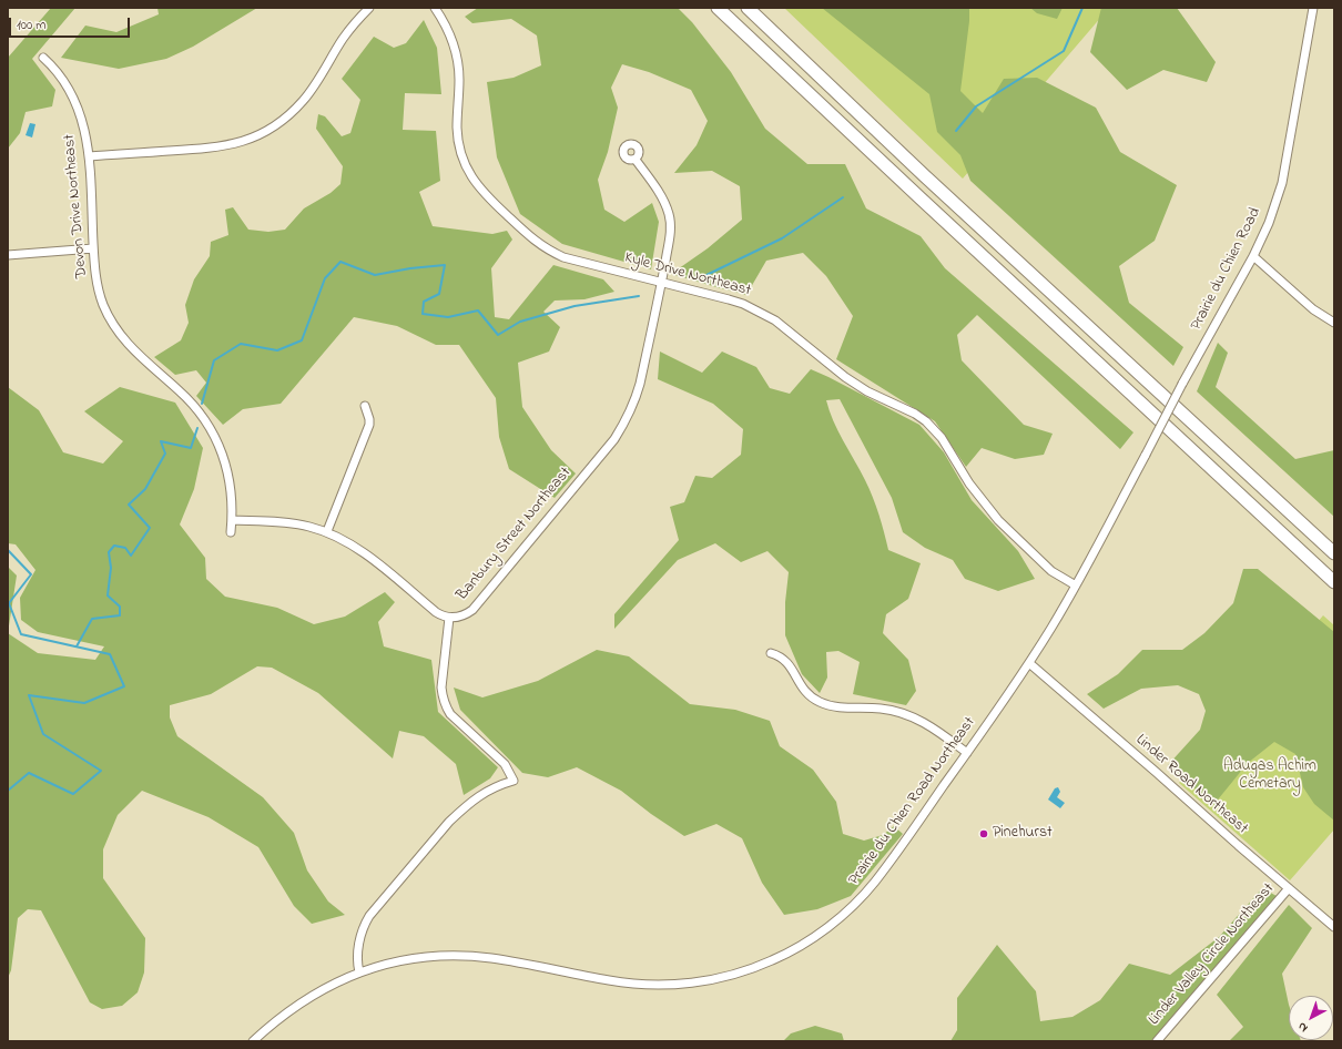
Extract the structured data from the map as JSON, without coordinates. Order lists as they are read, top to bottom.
{
  "streets": {
    "street": [
      "Devon Drive Northeast",
      "Prairie du Chien Road",
      "Kyle Drive Northeast",
      "Banbury Street Northeast",
      "Linder Road Northeast",
      "Prairie du Chien Road Northeast",
      "Linder Valley Circle Northeast"
    ]
  },
  "crossings": [
    ["Devon Drive Northeast", "Banbury Street Northeast"],
    ["Prairie du Chien Road", "Prairie du Chien Road Northeast"],
    ["Kyle Drive Northeast", "Banbury Street Northeast"],
    ["Kyle Drive Northeast", "Prairie du Chien Road Northeast"],
    ["Linder Road Northeast", "Prairie du Chien Road Northeast"],
    ["Linder Road Northeast", "Linder Valley Circle Northeast"]
  ],
  "parks": ["Adugas Achim Cemetary"],
  "places": ["Pinehurst"],
  "scale_bar": "100 m",
  "north": "bottom left"
}
